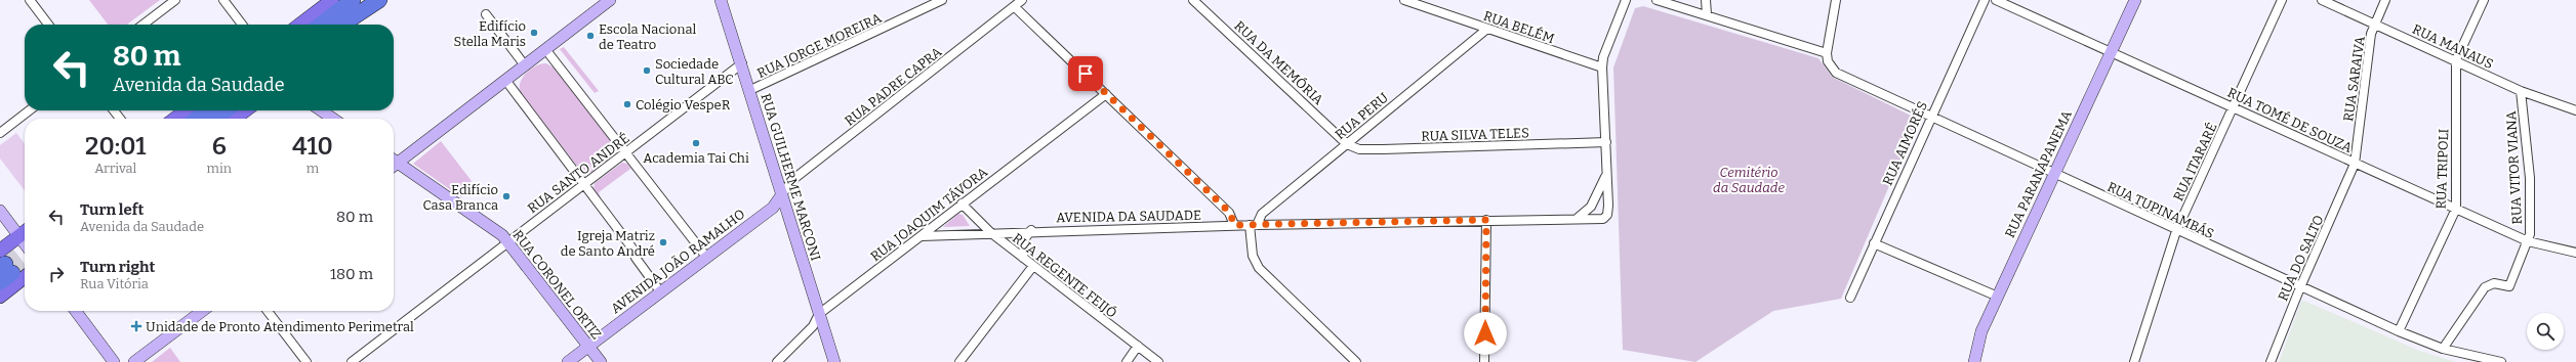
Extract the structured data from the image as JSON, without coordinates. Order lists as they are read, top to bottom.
{
  "streets": {
    "street": [
      "RUA BELÉM",
      "RUA JORGE MOREIRA",
      "RUA MANAUS",
      "RUA DA MEMÓRIA",
      "RUA SARAIVA",
      "RUA PADRE CAPRA",
      "RUA PERU",
      "RUA TOMÉ DE SOUZA",
      "RUA SILVA TELES",
      "RUA AIMORÉS",
      "RUA ITARARÉ",
      "RUA VITOR VIANA",
      "RUA TRIPOLI",
      "RUA SANTO ANDRÉ",
      "RUA PARANAPANEMA",
      "RUA GUILHERME MARCONI",
      "RUA TUPINAMBÁS",
      "RUA JOAQUIM TÁVORA",
      "AVENIDA DA SAUDADE",
      "RUA DO SALTO",
      "AVENIDA JOÃO RAMALHO",
      "RUA REGENTE FEIJÓ",
      "RUA CORONEL ORTIZ"
    ]
  },
  "crossings": [
    ["RUA BELÉM", "RUA PERU"],
    ["RUA JORGE MOREIRA", "RUA GUILHERME MARCONI"],
    ["RUA MANAUS", "RUA SARAIVA"],
    ["RUA MANAUS", "RUA VITOR VIANA"],
    ["RUA MANAUS", "RUA TRIPOLI"],
    ["RUA DA MEMÓRIA", "RUA PERU"],
    ["RUA DA MEMÓRIA", "RUA SILVA TELES"],
    ["RUA SARAIVA", "RUA TOMÉ DE SOUZA"],
    ["RUA SARAIVA", "RUA DO SALTO"],
    ["RUA PADRE CAPRA", "RUA GUILHERME MARCONI"],
    ["RUA PADRE CAPRA", "AVENIDA JOÃO RAMALHO"],
    ["RUA PERU", "RUA SILVA TELES"],
    ["RUA PERU", "AVENIDA DA SAUDADE"],
    ["RUA TOMÉ DE SOUZA", "RUA ITARARÉ"],
    ["RUA TOMÉ DE SOUZA", "RUA VITOR VIANA"],
    ["RUA TOMÉ DE SOUZA", "RUA TRIPOLI"],
    ["RUA TOMÉ DE SOUZA", "RUA PARANAPANEMA"],
    ["RUA TOMÉ DE SOUZA", "RUA DO SALTO"],
    ["RUA AIMORÉS", "RUA TUPINAMBÁS"],
    ["RUA ITARARÉ", "RUA TUPINAMBÁS"],
    ["RUA VITOR VIANA", "RUA TUPINAMBÁS"],
    ["RUA TRIPOLI", "RUA TUPINAMBÁS"],
    ["RUA SANTO ANDRÉ", "RUA GUILHERME MARCONI"],
    ["RUA SANTO ANDRÉ", "RUA CORONEL ORTIZ"],
    ["RUA PARANAPANEMA", "RUA TUPINAMBÁS"],
    ["RUA GUILHERME MARCONI", "RUA JOAQUIM TÁVORA"],
    ["RUA GUILHERME MARCONI", "AVENIDA JOÃO RAMALHO"],
    ["RUA TUPINAMBÁS", "RUA DO SALTO"],
    ["RUA JOAQUIM TÁVORA", "AVENIDA DA SAUDADE"],
    ["RUA JOAQUIM TÁVORA", "RUA REGENTE FEIJÓ"],
    ["AVENIDA DA SAUDADE", "RUA REGENTE FEIJÓ"],
    ["AVENIDA JOÃO RAMALHO", "RUA CORONEL ORTIZ"]
  ],
  "parks": ["Cemitério da Saudade"],
  "places": {
    "other": [
      "Edifício Stella Maris",
      "Escola Nacional de Teatro",
      "Sociedade Cultural ABC",
      "Colégio VespeR",
      "Academia Tai Chi",
      "Edifício Casa Branca",
      "Igreja Matriz de Santo André"
    ],
    "health": ["Unidade de Pronto Atendimento Perimetral"]
  },
  "page": {
    "turn": ["80 m", "Avenida da Saudade"],
    "eta": [
      "20:01",
      "Arrival",
      "6",
      "min",
      "410",
      "m"
    ],
    "list": [
      {
        "name": "Turn left",
        "note": "Avenida da Saudade",
        "value": "80 m"
      },
      {
        "name": "Turn right",
        "note": "Rua Vitória",
        "value": "180 m"
      }
    ]
  }
}
